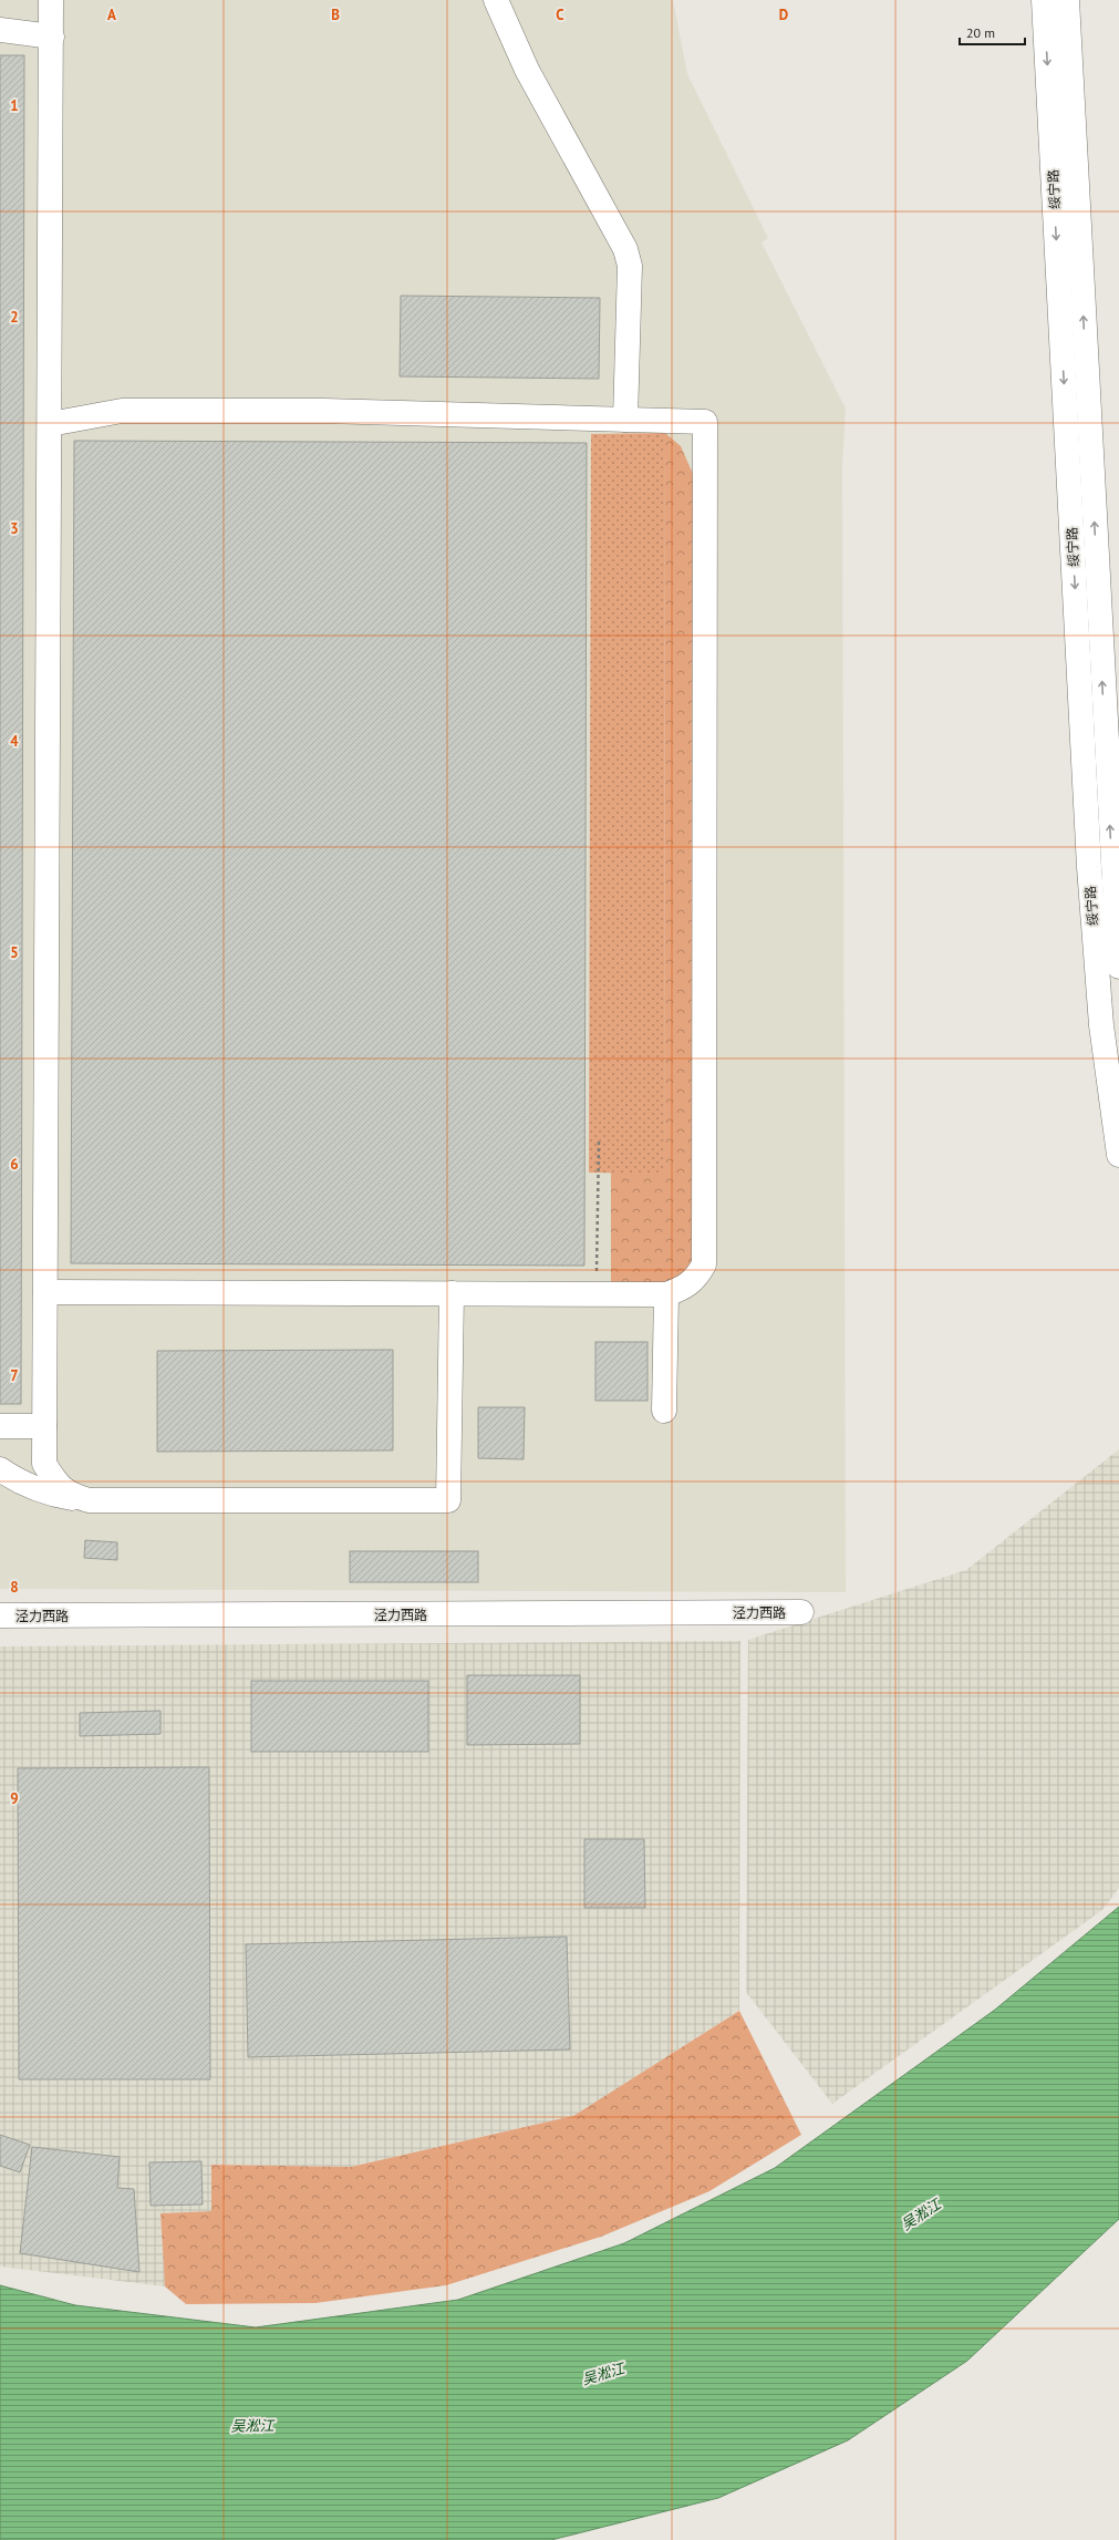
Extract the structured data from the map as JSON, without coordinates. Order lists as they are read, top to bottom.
{
  "streets": {
    "main road": ["绥宁路", "泾力西路"]
  },
  "water": ["吴淞江"],
  "scale_bar": "20 m",
  "grid": {
    "columns": [
      "A",
      "B",
      "C",
      "D"
    ],
    "rows": [
      "1",
      "2",
      "3",
      "4",
      "5",
      "6",
      "7",
      "8",
      "9"
    ]
  }
}
